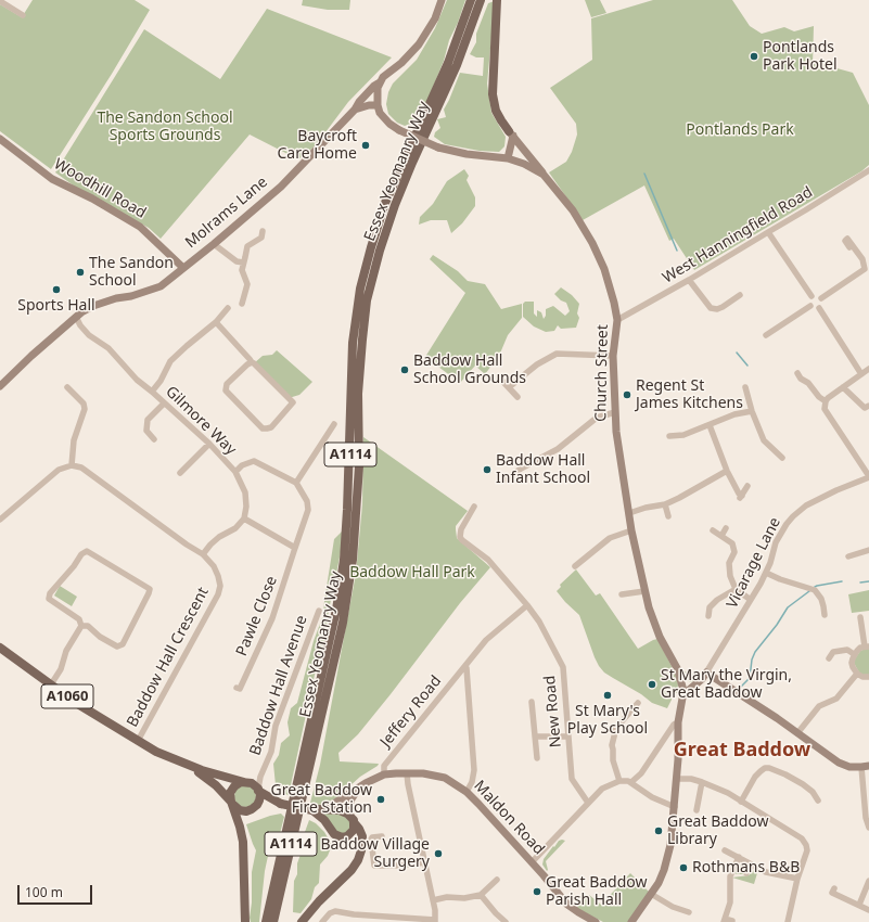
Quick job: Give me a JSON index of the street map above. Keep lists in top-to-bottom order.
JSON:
{
  "streets": {
    "main road": ["Essex Yeomanry Way", "A1114", "A1060"],
    "street": [
      "Woodhill Road",
      "Molrams Lane",
      "West Hanningfield Road",
      "Church Street",
      "Gilmore Way",
      "Vicarage Lane",
      "Pawle Close",
      "Baddow Hall Crescent",
      "Baddow Hall Avenue",
      "Jeffery Road",
      "New Road",
      "Maldon Road"
    ]
  },
  "crossings": [
    ["Woodhill Road", "Molrams Lane"],
    ["Molrams Lane", "Gilmore Way"],
    ["West Hanningfield Road", "Church Street"],
    ["Baddow Hall Crescent", "A1060"],
    ["Baddow Hall Avenue", "A1060"],
    ["Jeffery Road", "New Road"],
    ["Jeffery Road", "Maldon Road"]
  ],
  "districts": ["Great Baddow"],
  "parks": ["The Sandon School Sports Grounds", "Pontlands Park", "Baddow Hall Park"],
  "places": [
    "Pontlands Park Hotel",
    "Baycroft Care Home",
    "The Sandon School",
    "Sports Hall",
    "Baddow Hall School Grounds",
    "Regent St James Kitchens",
    "Baddow Hall Infant School",
    "St Mary the Virgin, Great Baddow",
    "St Mary's Play School",
    "Great Baddow Fire Station",
    "Great Baddow Library",
    "Baddow Village Surgery",
    "Rothmans B&B",
    "Great Baddow Parish Hall"
  ],
  "scale_bar": "100 m"
}
